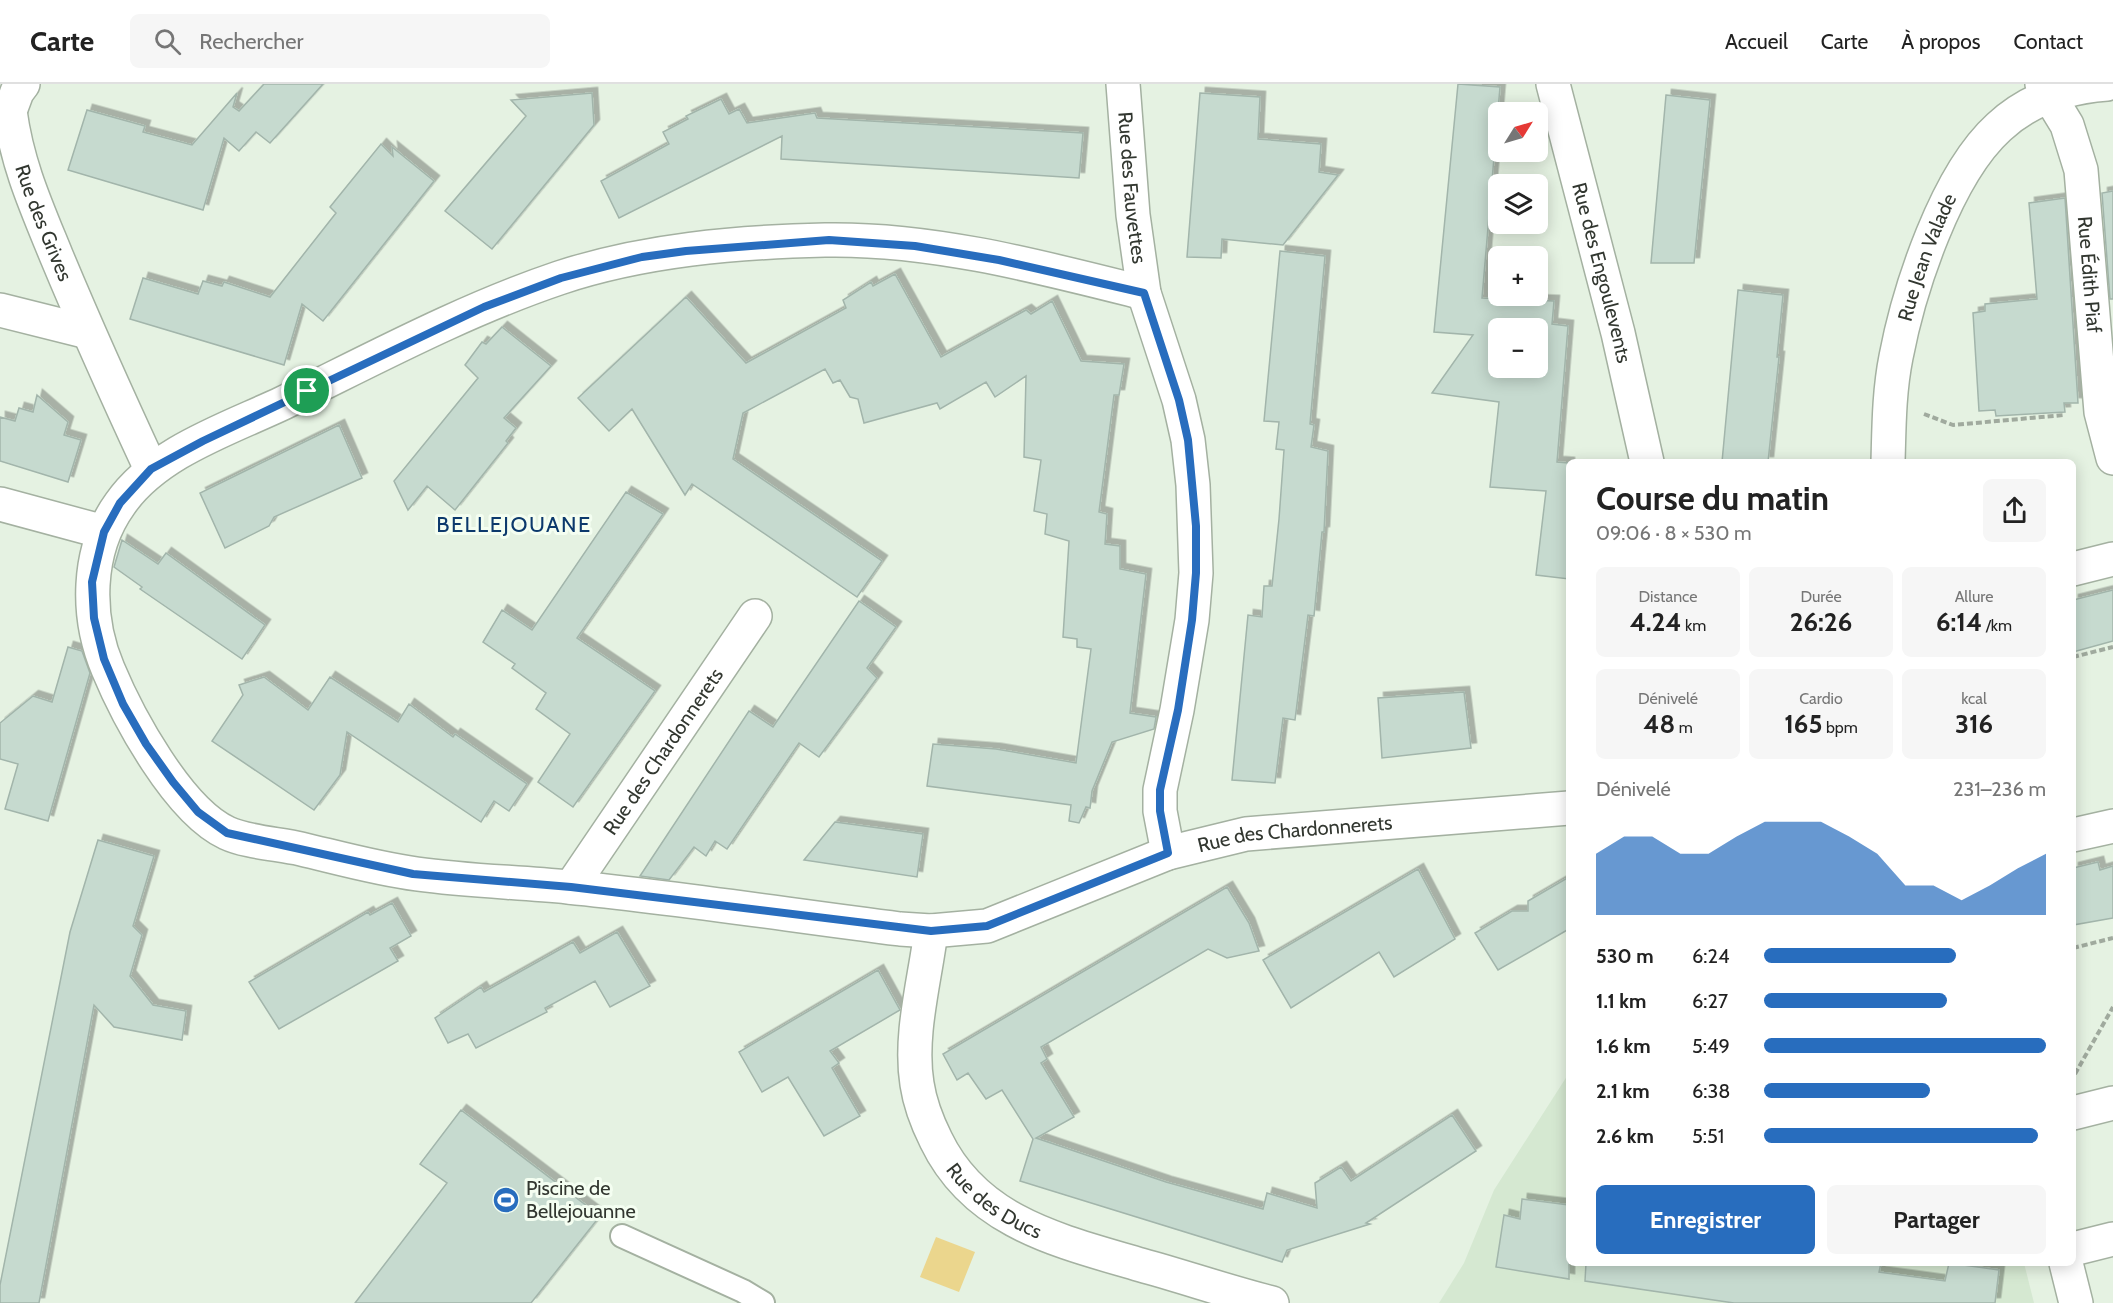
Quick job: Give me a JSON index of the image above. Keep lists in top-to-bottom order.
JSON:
{
  "streets": {
    "street": [
      "Rue des Fauvettes",
      "Rue des Grives",
      "Rue Jean Valade",
      "Rue des Engoulevents",
      "Rue Édith Piaf",
      "Rue des Chardonnerets",
      "Rue des Ducs"
    ]
  },
  "crossings": [
    ["Rue des Fauvettes", "Rue des Chardonnerets"],
    ["Rue Jean Valade", "Rue Édith Piaf"],
    ["Rue des Chardonnerets", "Rue des Ducs"]
  ],
  "districts": ["BELLEJOUANE"],
  "places": {
    "sports": ["Piscine de Bellejouanne"]
  },
  "north": "top right",
  "page": {
    "header": "Carte",
    "search": "Rechercher",
    "nav": [
      "Accueil",
      "Carte",
      "À propos",
      "Contact"
    ],
    "map_buttons": ["+", "−"],
    "heading": ["Course du matin", "09:06 · 8 × 530 m"],
    "stats": [
      ["Distance", "4.24 km"],
      ["Durée", "26:26"],
      ["Allure", "6:14 /km"],
      ["Dénivelé", "48 m"],
      ["Cardio", "165 bpm"],
      ["kcal", "316"]
    ],
    "chart": ["Dénivelé", "231–236 m"],
    "list": [
      {
        "name": "530 m",
        "note": "6:24"
      },
      {
        "name": "1.1 km",
        "note": "6:27"
      },
      {
        "name": "1.6 km",
        "note": "5:49"
      },
      {
        "name": "2.1 km",
        "note": "6:38"
      },
      {
        "name": "2.6 km",
        "note": "5:51"
      }
    ],
    "buttons": ["Enregistrer", "Partager"]
  }
}
